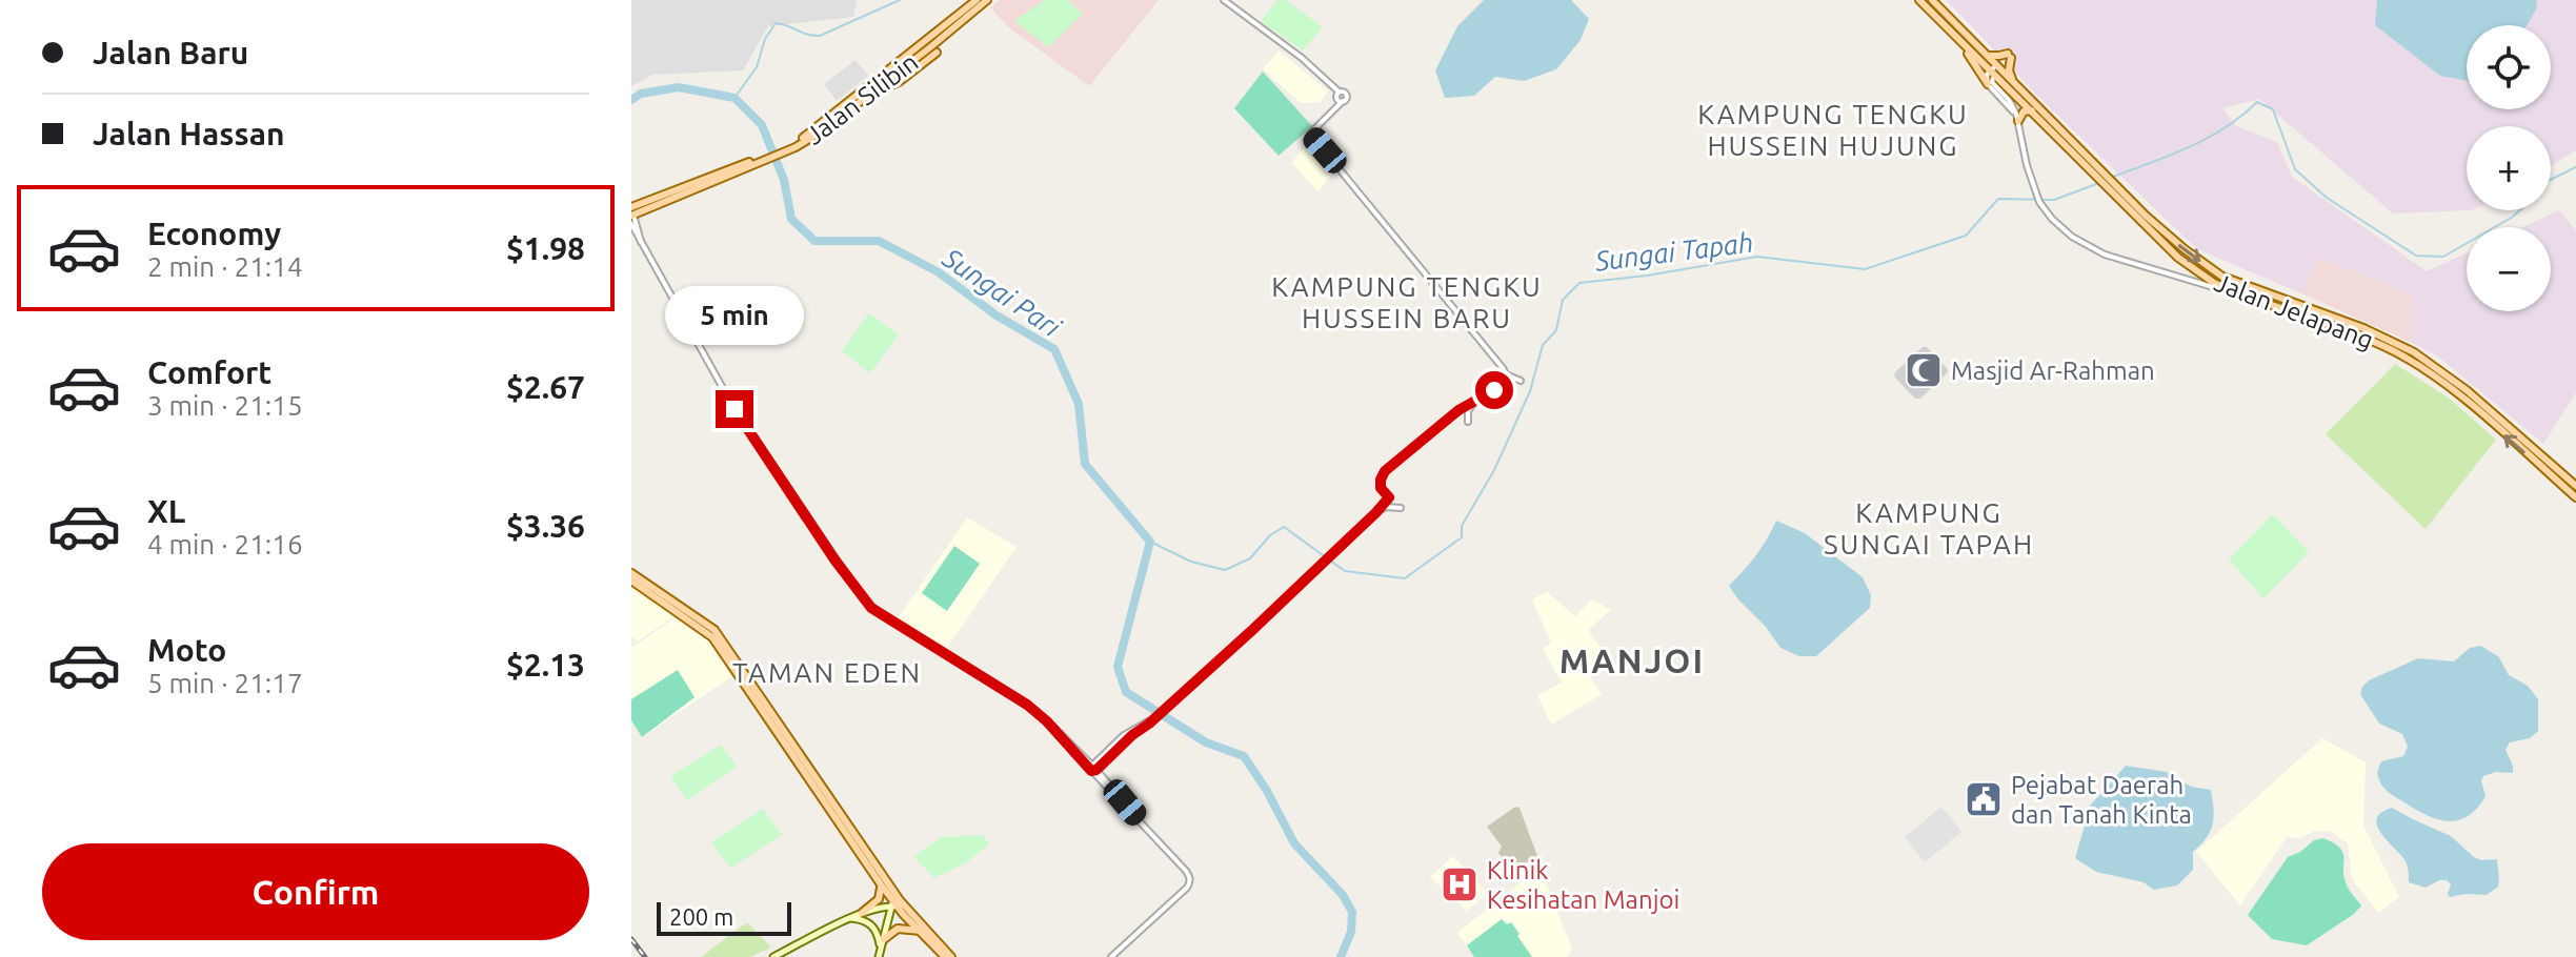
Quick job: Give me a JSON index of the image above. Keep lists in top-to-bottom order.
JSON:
{
  "streets": {
    "main road": ["Jalan Silibin", "Jalan Jelapang"]
  },
  "districts": [
    "KAMPUNG TENGKU HUSSEIN HUJUNG",
    "KAMPUNG TENGKU HUSSEIN BARU",
    "KAMPUNG SUNGAI TAPAH",
    "MANJOI",
    "TAMAN EDEN"
  ],
  "water": ["Sungai Tapah", "Sungai Pari"],
  "places": {
    "mosque": ["Masjid Ar-Rahman"],
    "public building": ["Pejabat Daerah dan Tanah Kinta"],
    "hospital": ["Klinik Kesihatan Manjoi"]
  },
  "scale_bar": "200 m",
  "page": {
    "banner": ["Jalan Baru", "Jalan Hassan"],
    "map_buttons": ["+", "−"],
    "list": [
      {
        "name": "Economy",
        "note": "2 min · 21:14",
        "value": "$1.98"
      },
      {
        "name": "Comfort",
        "note": "3 min · 21:15",
        "value": "$2.67"
      },
      {
        "name": "XL",
        "note": "4 min · 21:16",
        "value": "$3.36"
      },
      {
        "name": "Moto",
        "note": "5 min · 21:17",
        "value": "$2.13"
      }
    ],
    "bubble": "5 min",
    "buttons": "Confirm",
    "scale": "200 m"
  }
}
